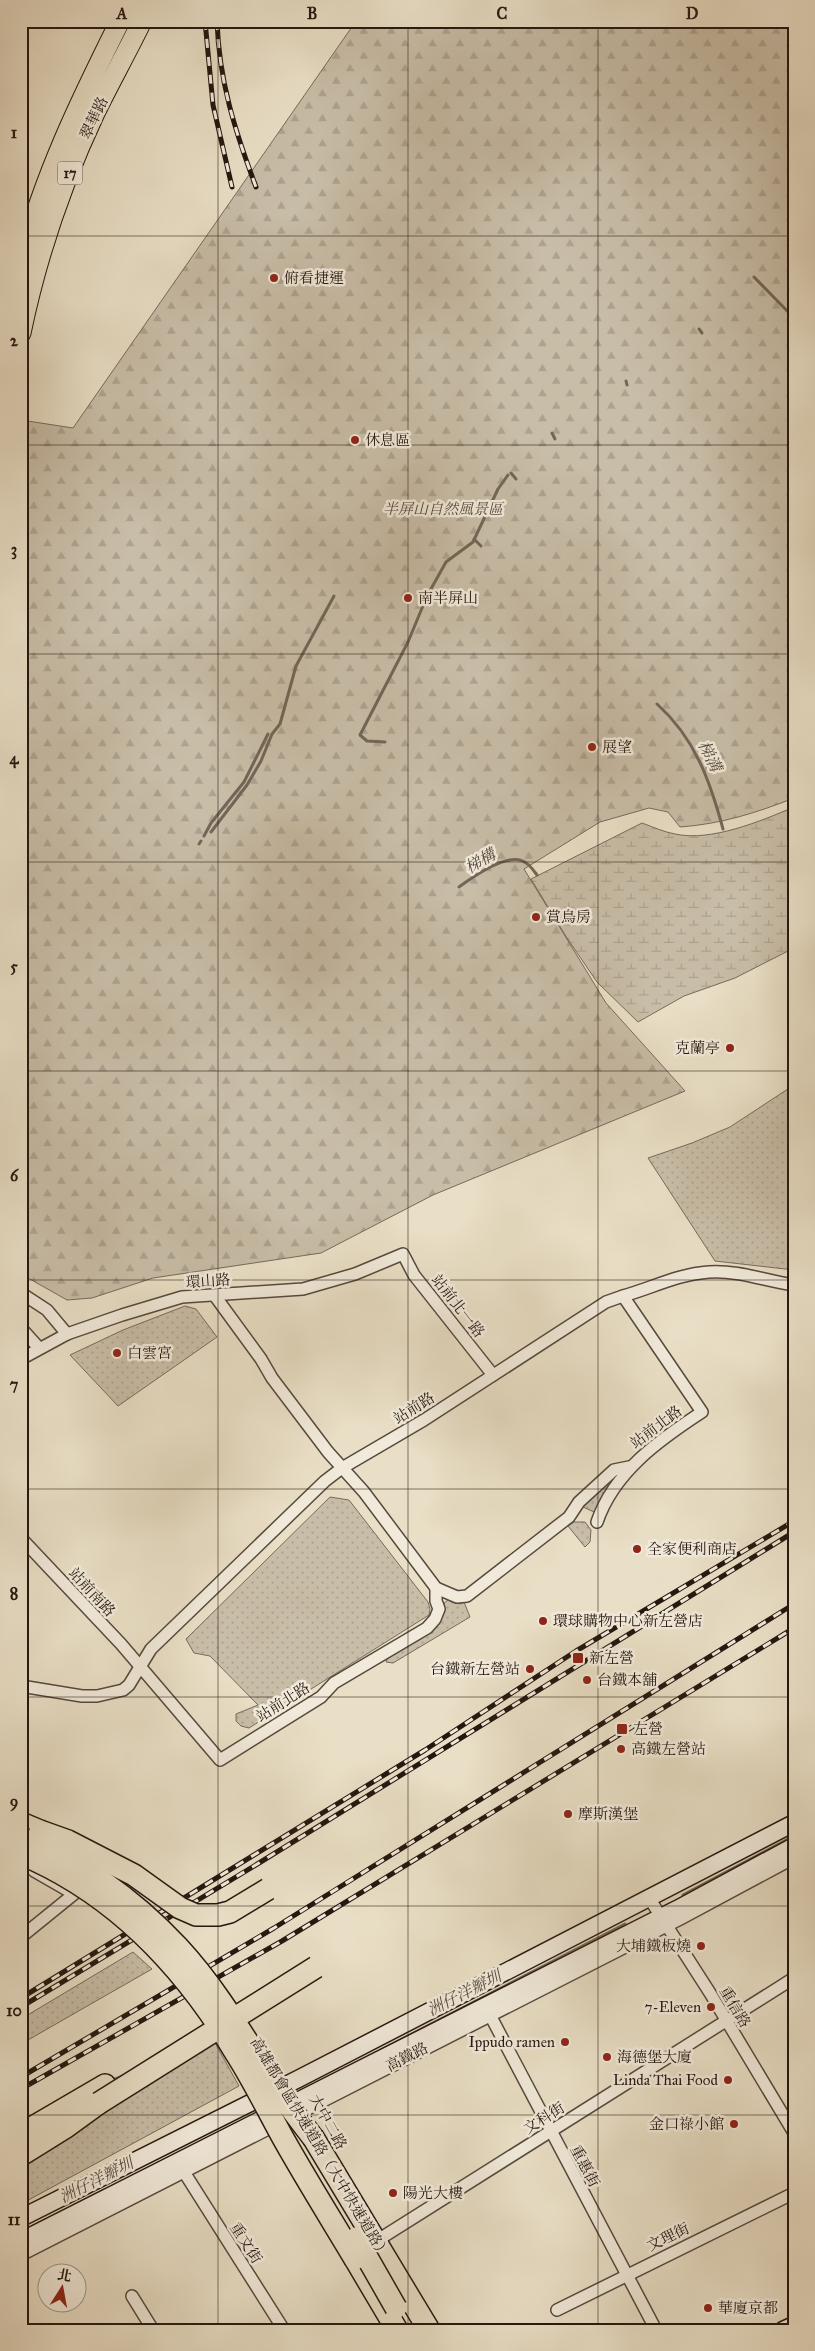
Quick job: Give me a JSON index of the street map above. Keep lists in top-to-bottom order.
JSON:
{
  "streets": {
    "highway": ["高雄都會區快速道路（大中快速道路）"],
    "main road": ["翠華路", "17"],
    "street": [
      "環山路",
      "站前北一路",
      "站前路",
      "站前北路",
      "站前南路",
      "重信路",
      "高鐵路",
      "文科街",
      "大中二路",
      "重惠街",
      "文理街",
      "重文街"
    ]
  },
  "crossings": [
    ["環山路", "站前北一路"],
    ["站前北一路", "站前路"],
    ["站前路", "站前北路"],
    ["站前路", "站前南路"],
    ["站前北路", "站前南路"],
    ["重信路", "高鐵路"],
    ["重信路", "文科街"],
    ["高鐵路", "大中二路"],
    ["高鐵路", "重惠街"],
    ["高鐵路", "重文街"],
    ["文科街", "大中二路"],
    ["文科街", "重惠街"],
    ["大中二路", "高雄都會區快速道路（大中快速道路）"],
    ["重惠街", "文理街"]
  ],
  "water": ["梯溝", "梯構", "洲仔洋瓣圳"],
  "parks": ["半屏山自然風景區"],
  "places": {
    "other": [
      "俯看捷運",
      "休息區",
      "南半屏山",
      "展望",
      "賞鳥房",
      "克蘭亭",
      "白雲宮",
      "全家便利商店",
      "環球購物中心新左營店",
      "台鐵新左營站",
      "台鐵本舖",
      "高鐵左營站",
      "摩斯漢堡",
      "大埔鐵板燒",
      "7-Eleven",
      "Ippudo ramen",
      "海德堡大廈",
      "Linda Thai Food",
      "金口祿小館",
      "陽光大樓",
      "華廈京都"
    ],
    "transit": ["新左營", "左營"]
  },
  "north": "top",
  "grid": {
    "columns": [
      "A",
      "B",
      "C",
      "D"
    ],
    "rows": [
      "1",
      "2",
      "3",
      "4",
      "5",
      "6",
      "7",
      "8",
      "9",
      "10",
      "11"
    ]
  }
}
